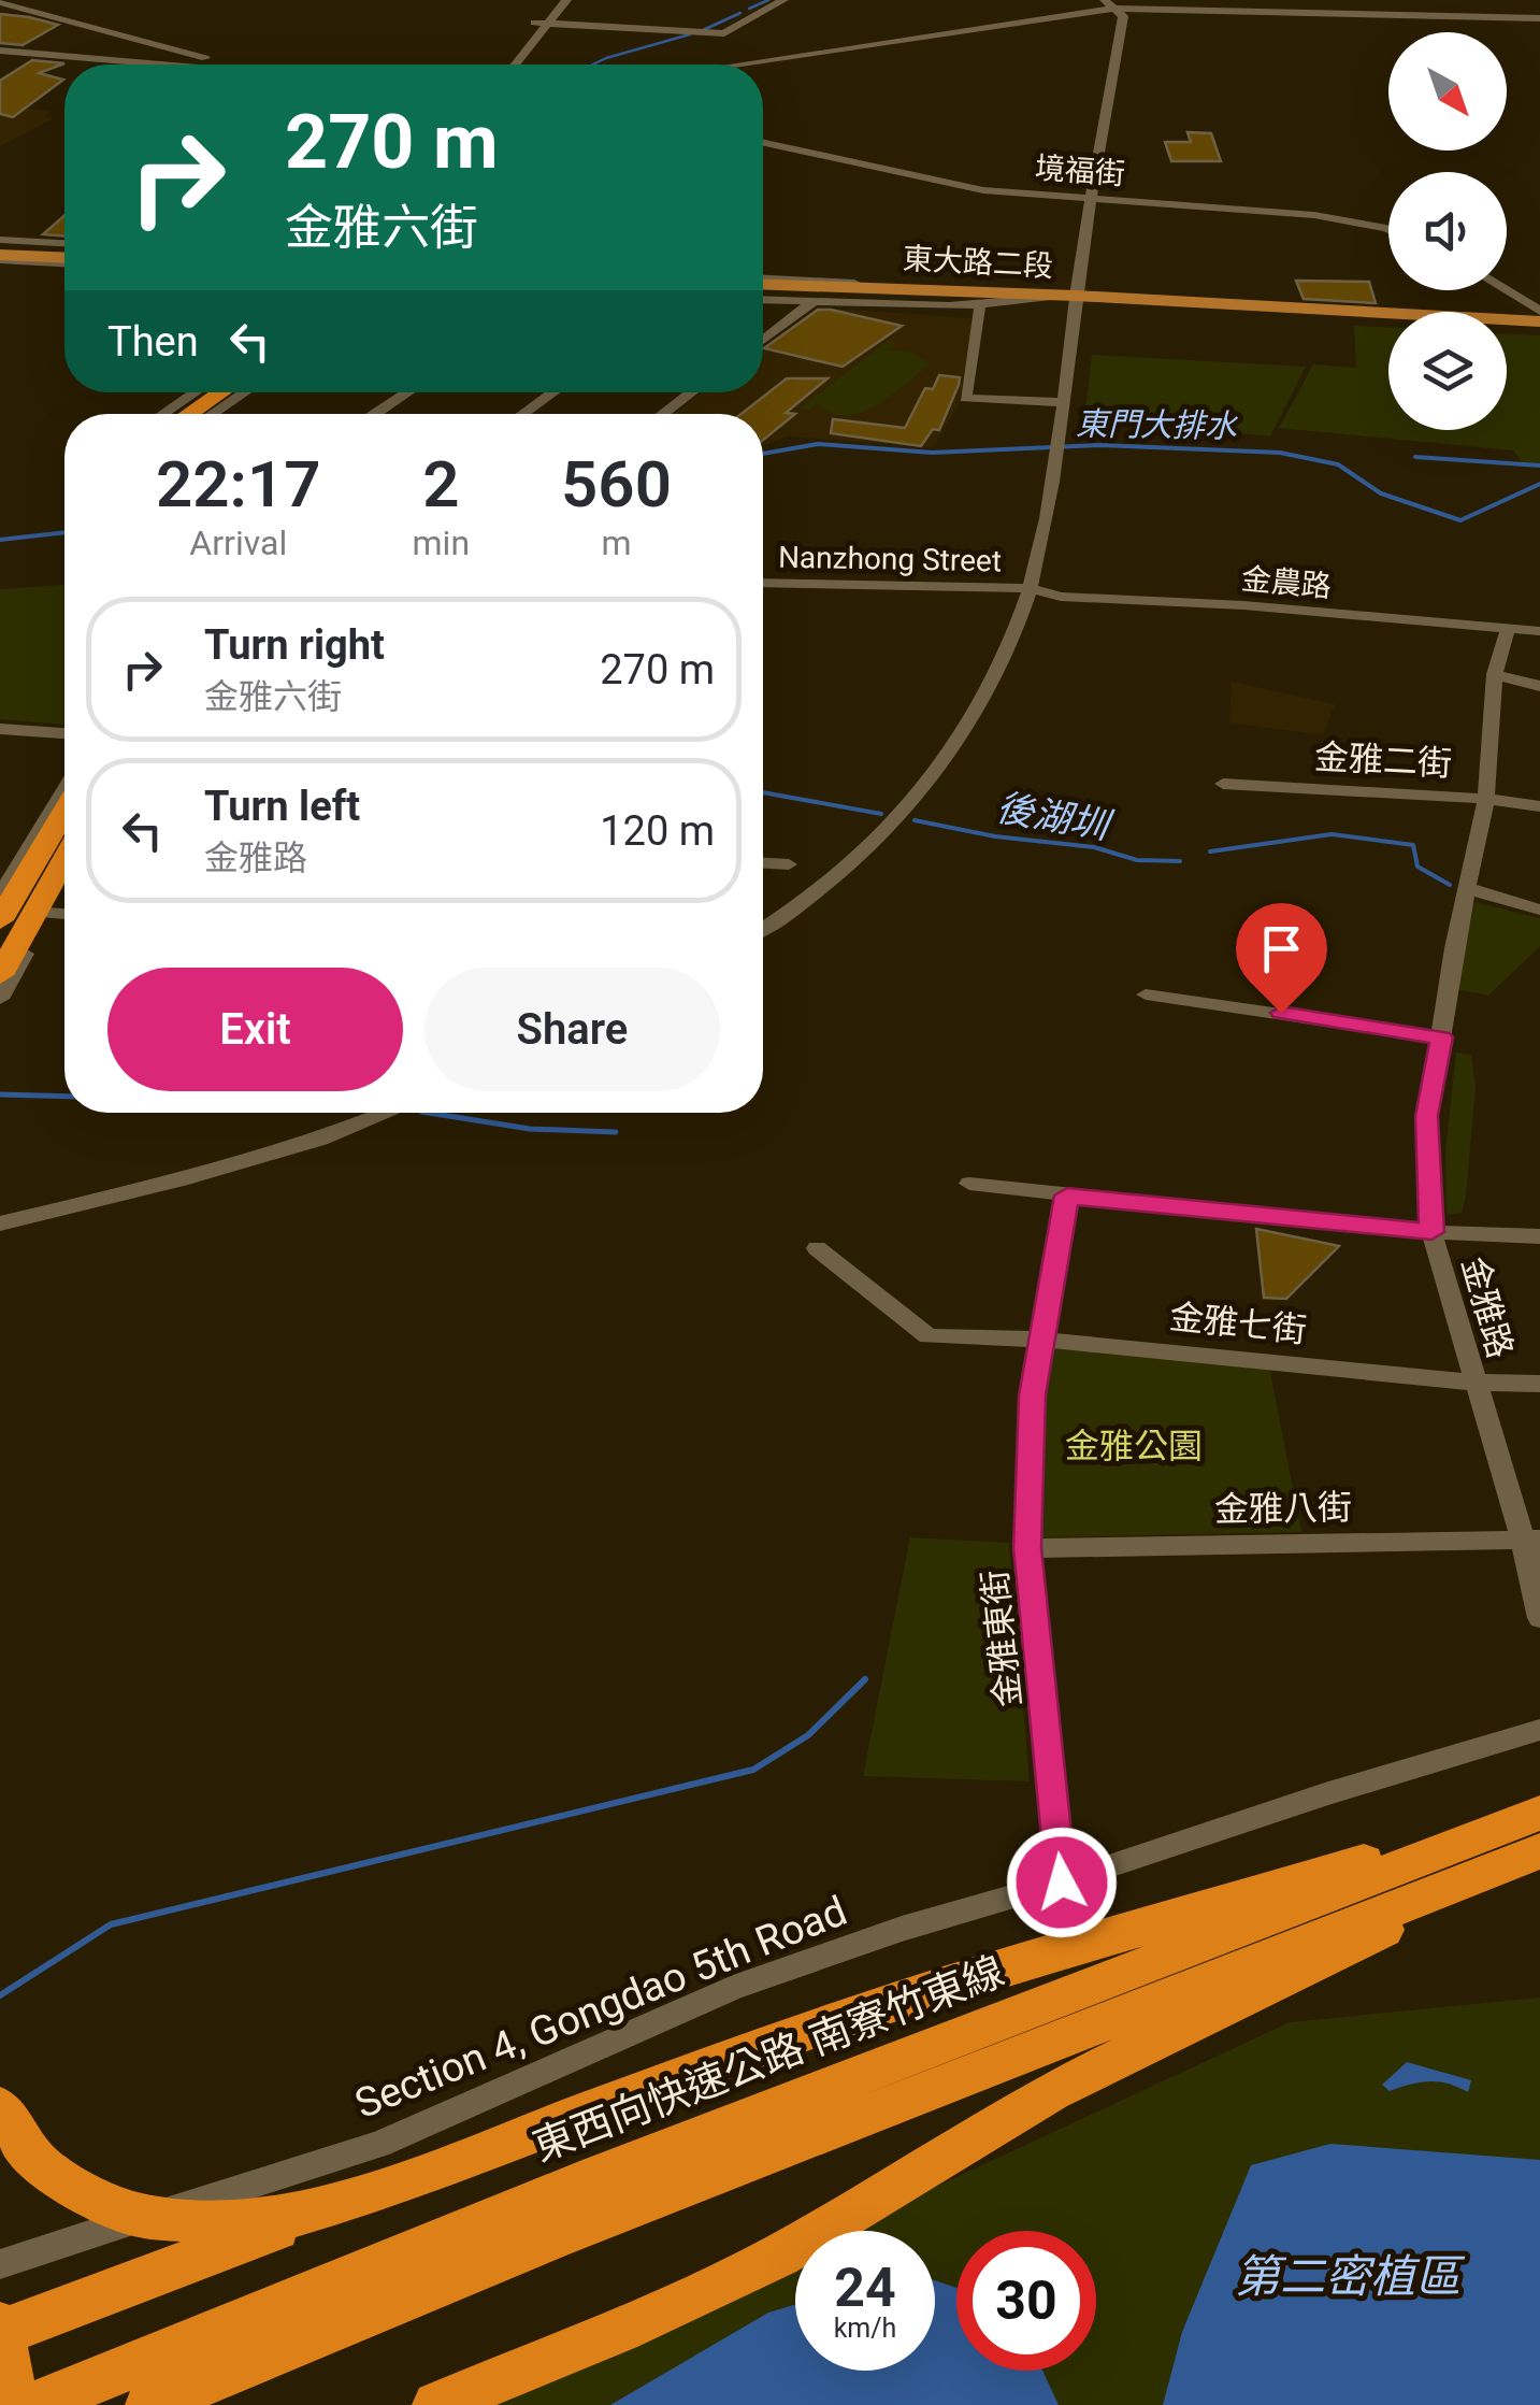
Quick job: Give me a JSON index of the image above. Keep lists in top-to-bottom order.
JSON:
{
  "streets": {
    "highway": ["東西向快速公路 南寮竹東線"],
    "street": [
      "境福街",
      "東大路二段",
      "Nanzhong Street",
      "金農路",
      "金雅二街",
      "金雅路",
      "金雅七街",
      "金雅八街",
      "金雅東街",
      "Section 4, Gongdao 5th Road"
    ]
  },
  "crossings": [
    ["Nanzhong Street", "金農路"],
    ["金農路", "金雅路"],
    ["金雅二街", "金雅路"],
    ["金雅路", "金雅七街"],
    ["金雅路", "金雅八街"],
    ["金雅七街", "金雅東街"],
    ["金雅八街", "金雅東街"],
    ["金雅東街", "Section 4, Gongdao 5th Road"]
  ],
  "water": ["東門大排水", "後湖圳", "第二密植區"],
  "parks": ["金雅公園"],
  "north": "bottom right",
  "page": {
    "turn": ["270 m", "金雅六街"],
    "then": "Then",
    "eta": [
      "22:17",
      "Arrival",
      "2",
      "min",
      "560",
      "m"
    ],
    "list": [
      {
        "name": "Turn right",
        "note": "金雅六街",
        "value": "270 m"
      },
      {
        "name": "Turn left",
        "note": "金雅路",
        "value": "120 m"
      }
    ],
    "buttons": ["Exit", "Share"],
    "speed": "24 km/h",
    "limit": "30"
  }
}
